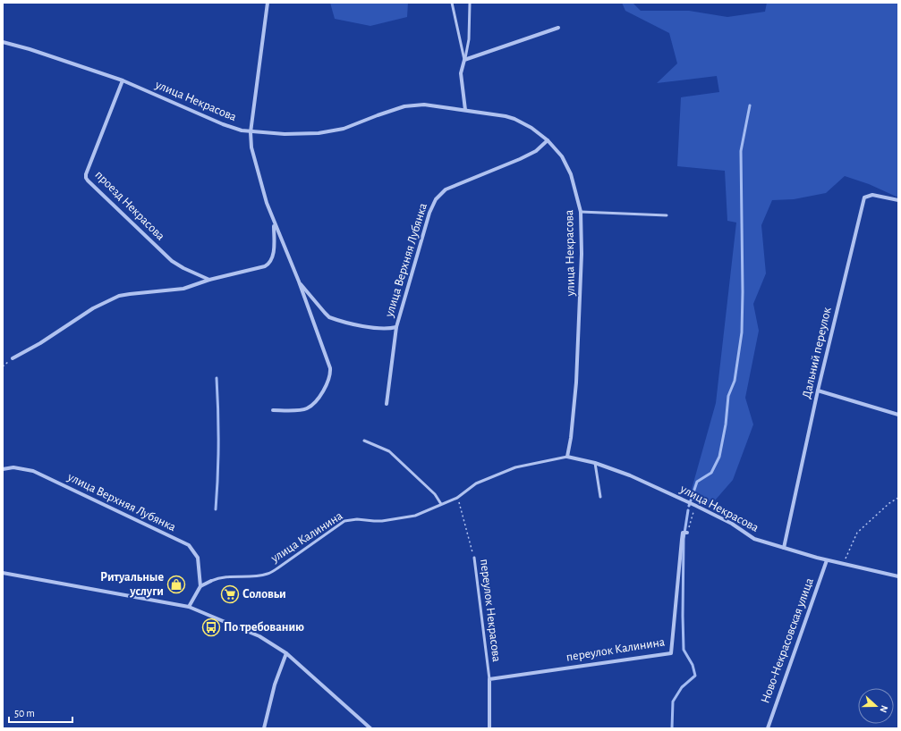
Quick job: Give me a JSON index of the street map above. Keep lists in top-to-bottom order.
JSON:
{
  "streets": {
    "street": [
      "улица Некрасова",
      "проезд Некрасова",
      "улица Верхняя Лубянка",
      "Дальний переулок",
      "улица Калинина",
      "переулок Некрасова",
      "Ново-Некрасовская улица",
      "переулок Калинина"
    ]
  },
  "crossings": [
    ["улица Некрасова", "проезд Некрасова"],
    ["улица Некрасова", "улица Верхняя Лубянка"],
    ["улица Некрасова", "Дальний переулок"],
    ["улица Некрасова", "улица Калинина"],
    ["улица Некрасова", "Ново-Некрасовская улица"],
    ["улица Верхняя Лубянка", "улица Калинина"],
    ["улица Калинина", "переулок Некрасова"],
    ["переулок Некрасова", "переулок Калинина"]
  ],
  "places": {
    "shop": ["Ритуальные услуги"],
    "supermarket": ["Соловьи"],
    "bus stop": ["По требованию"]
  },
  "scale_bar": "50 m",
  "north": "right"
}
